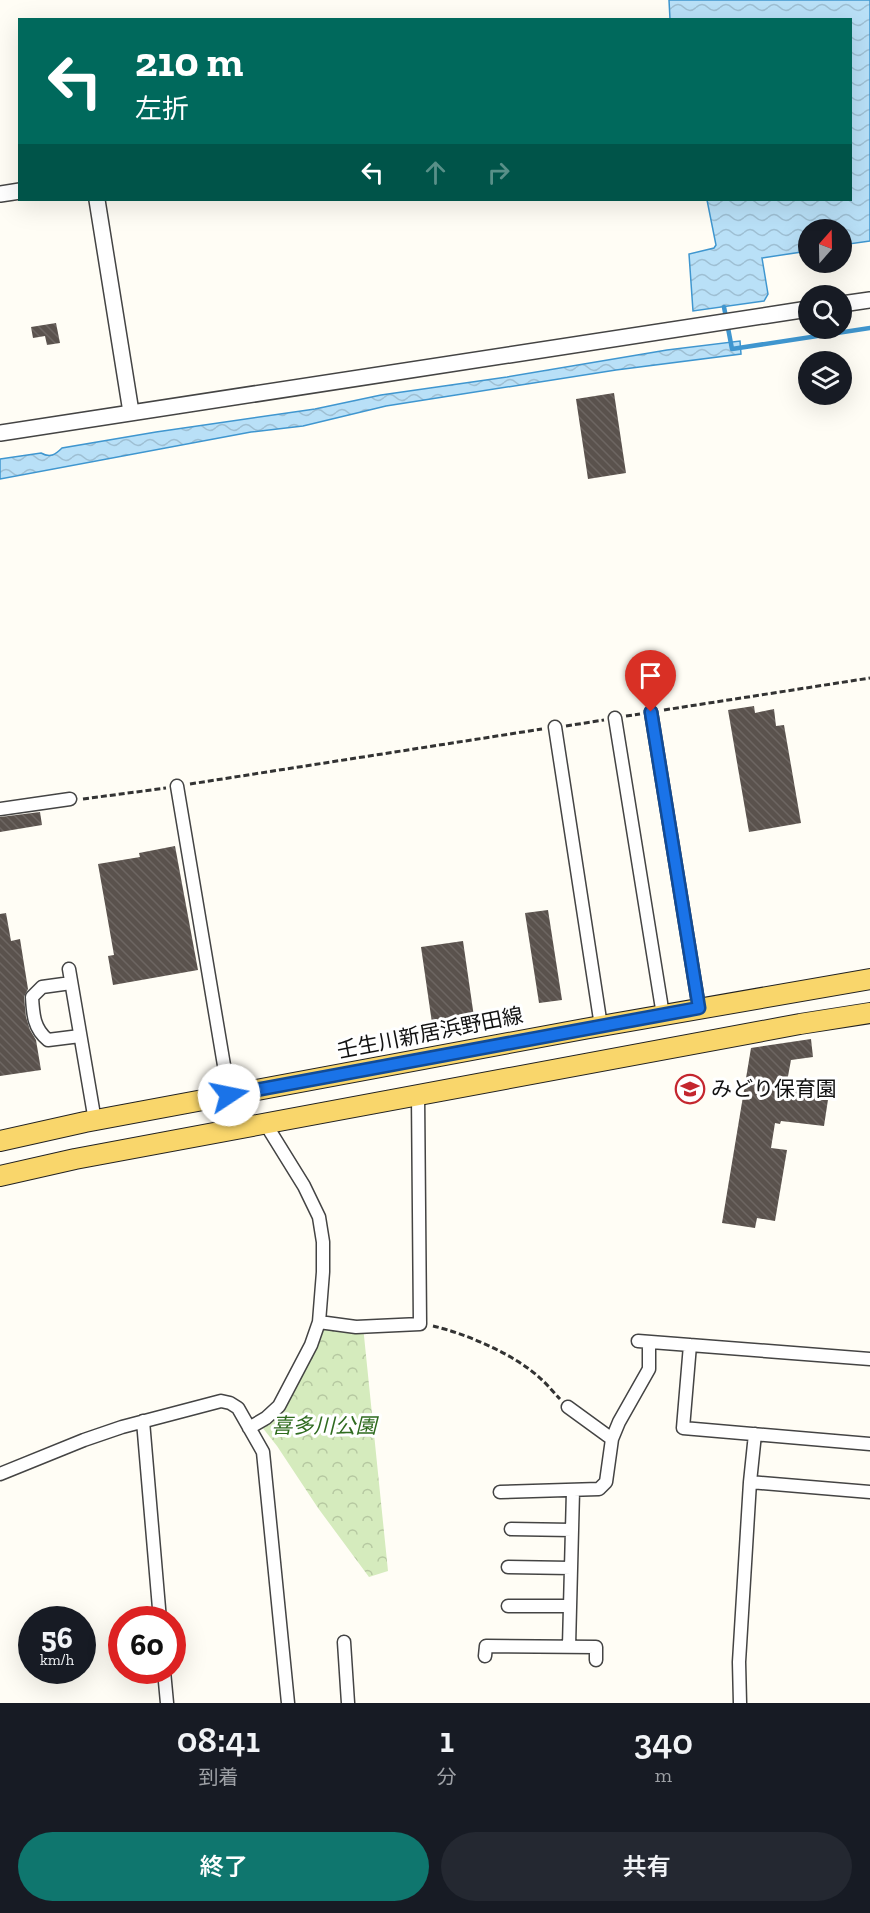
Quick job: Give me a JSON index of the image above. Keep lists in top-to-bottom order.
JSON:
{
  "streets": {
    "main road": ["壬生川新居浜野田線"]
  },
  "parks": ["喜多川公園"],
  "places": {
    "school or university": ["みどり保育園"]
  },
  "north": "top",
  "page": {
    "turn": ["210 m", "左折"],
    "speed": "56 km/h",
    "limit": "60",
    "eta": [
      "08:41",
      "到着",
      "1",
      "分",
      "340",
      "m"
    ],
    "buttons": ["終了", "共有"]
  }
}
